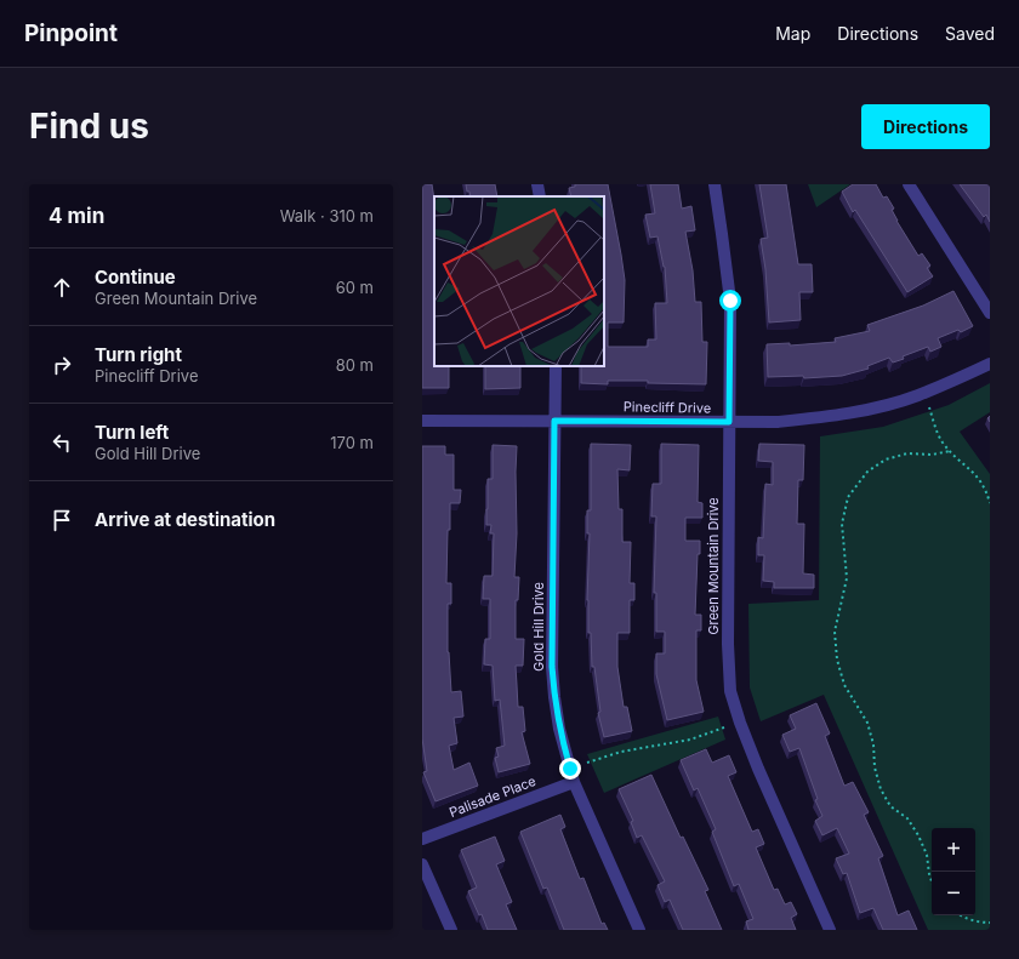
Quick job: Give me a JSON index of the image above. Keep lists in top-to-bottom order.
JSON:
{
  "streets": {
    "street": [
      "Pinecliff Drive",
      "Green Mountain Drive",
      "Gold Hill Drive",
      "Palisade Place"
    ]
  },
  "crossings": [
    ["Pinecliff Drive", "Green Mountain Drive"],
    ["Pinecliff Drive", "Gold Hill Drive"],
    ["Gold Hill Drive", "Palisade Place"]
  ],
  "page": {
    "header": "Pinpoint",
    "nav": ["Map", "Directions", "Saved"],
    "buttons": "Directions",
    "title": "Find us",
    "heading": ["4 min", "Walk · 310 m"],
    "list": [
      ["Continue", "Green Mountain Drive", "60 m"],
      ["Turn right", "Pinecliff Drive", "80 m"],
      ["Turn left", "Gold Hill Drive", "170 m"],
      "Arrive at destination"
    ],
    "map_buttons": ["+", "−"]
  }
}
